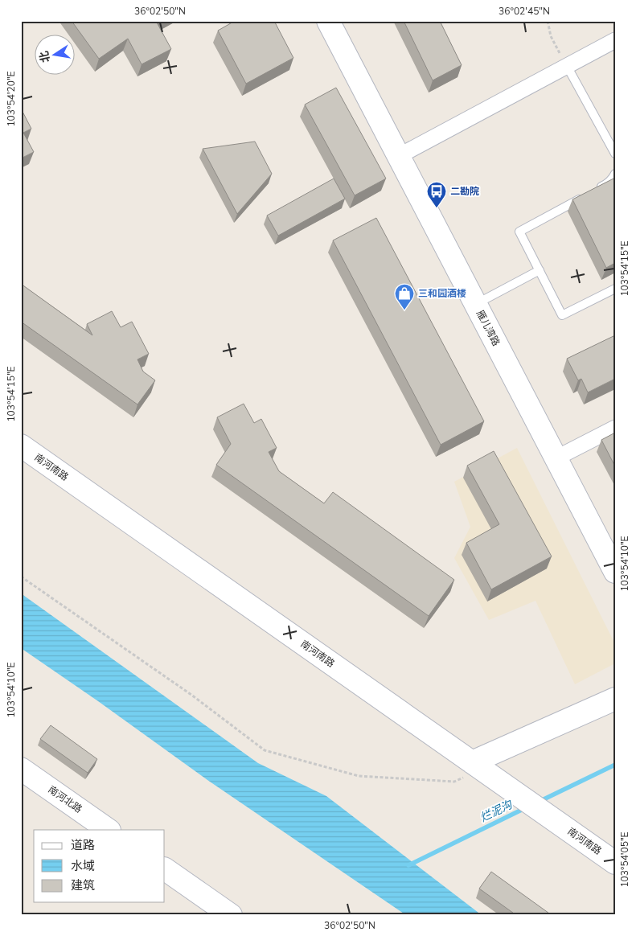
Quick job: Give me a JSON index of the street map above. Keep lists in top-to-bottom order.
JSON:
{
  "streets": {
    "street": ["雁儿湾路", "南河南路", "南河北路"]
  },
  "water": ["烂泥沟"],
  "places": {
    "bus stop": ["二勘院"],
    "shop": ["三和园酒楼"]
  },
  "legend": ["道路", "水域", "建筑"],
  "north": "left",
  "coordinates": [
    "36°02'50\"N",
    "36°02'45\"N",
    "103°54'20\"E",
    "103°54'15\"E",
    "103°54'10\"E",
    "103°54'05\"E"
  ]
}
